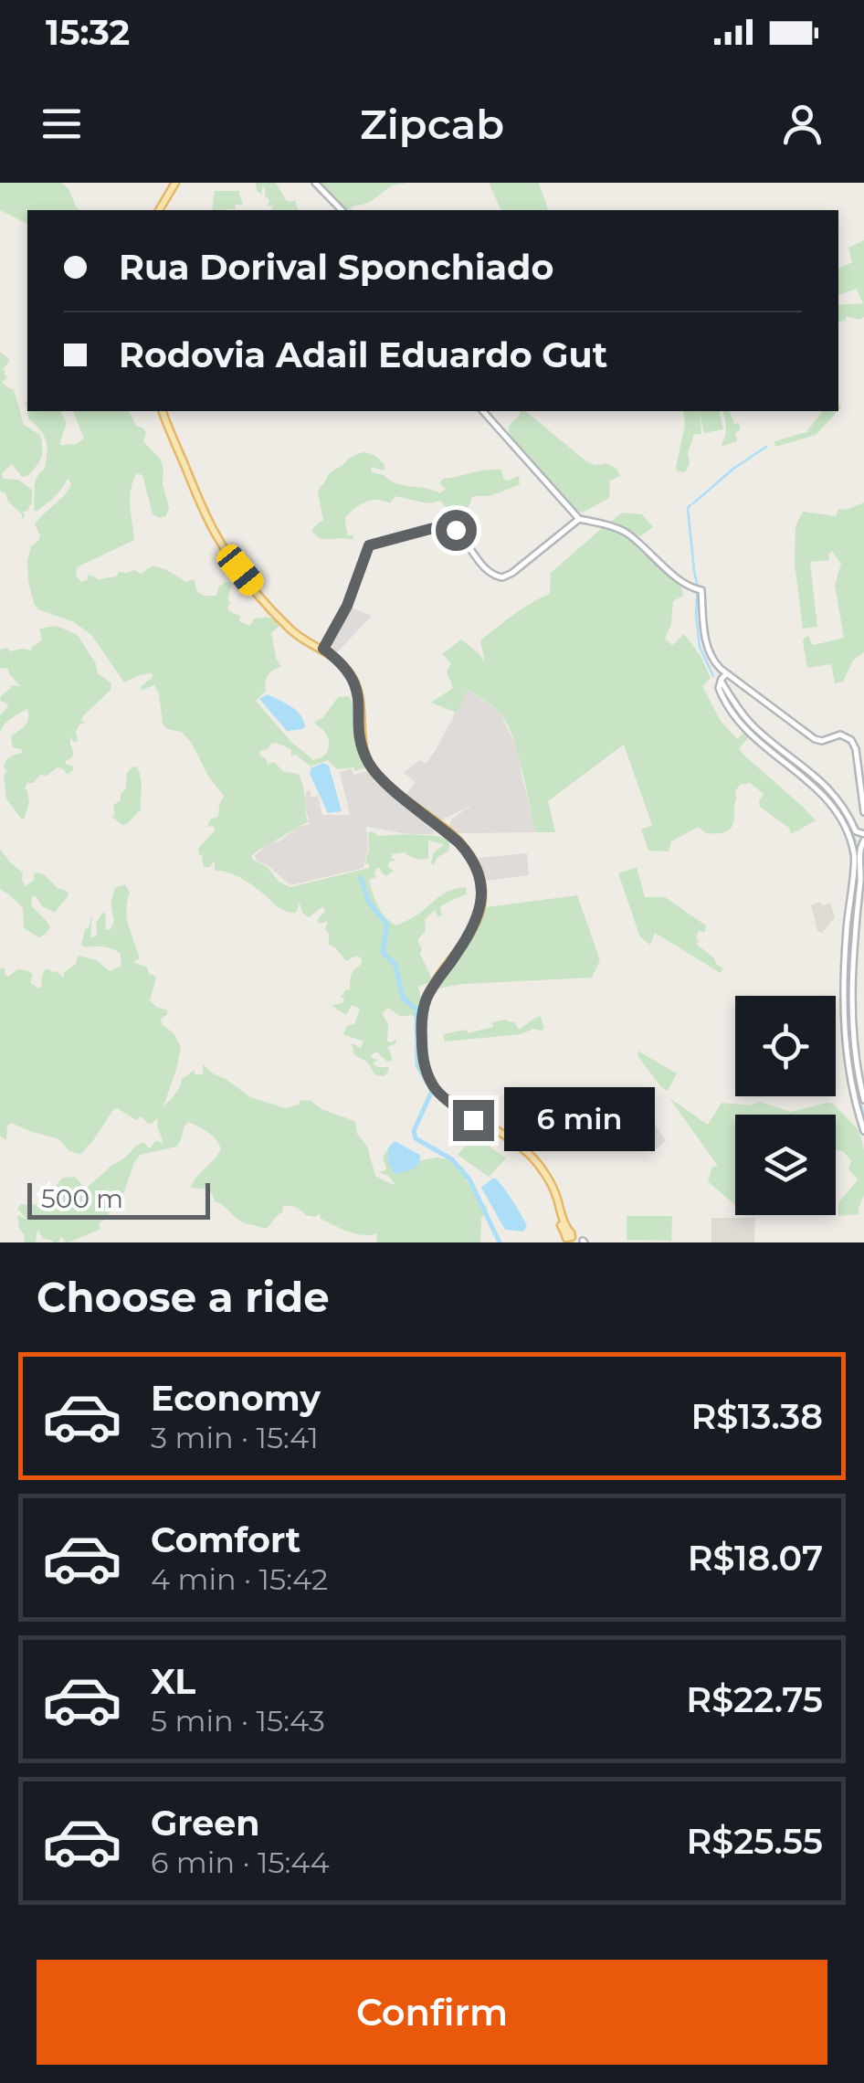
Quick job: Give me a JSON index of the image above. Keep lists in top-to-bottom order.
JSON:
{
  "scale_bar": "500 m",
  "page": {
    "status": "15:32",
    "header": "Zipcab",
    "banner": ["Rua Dorival Sponchiado", "Rodovia Adail Eduardo Gut"],
    "bubble": "6 min",
    "scale": "500 m",
    "heading": "Choose a ride",
    "list": [
      {
        "name": "Economy",
        "note": "3 min · 15:41",
        "value": "R$13.38"
      },
      {
        "name": "Comfort",
        "note": "4 min · 15:42",
        "value": "R$18.07"
      },
      {
        "name": "XL",
        "note": "5 min · 15:43",
        "value": "R$22.75"
      },
      {
        "name": "Green",
        "note": "6 min · 15:44",
        "value": "R$25.55"
      }
    ],
    "buttons": "Confirm"
  }
}
